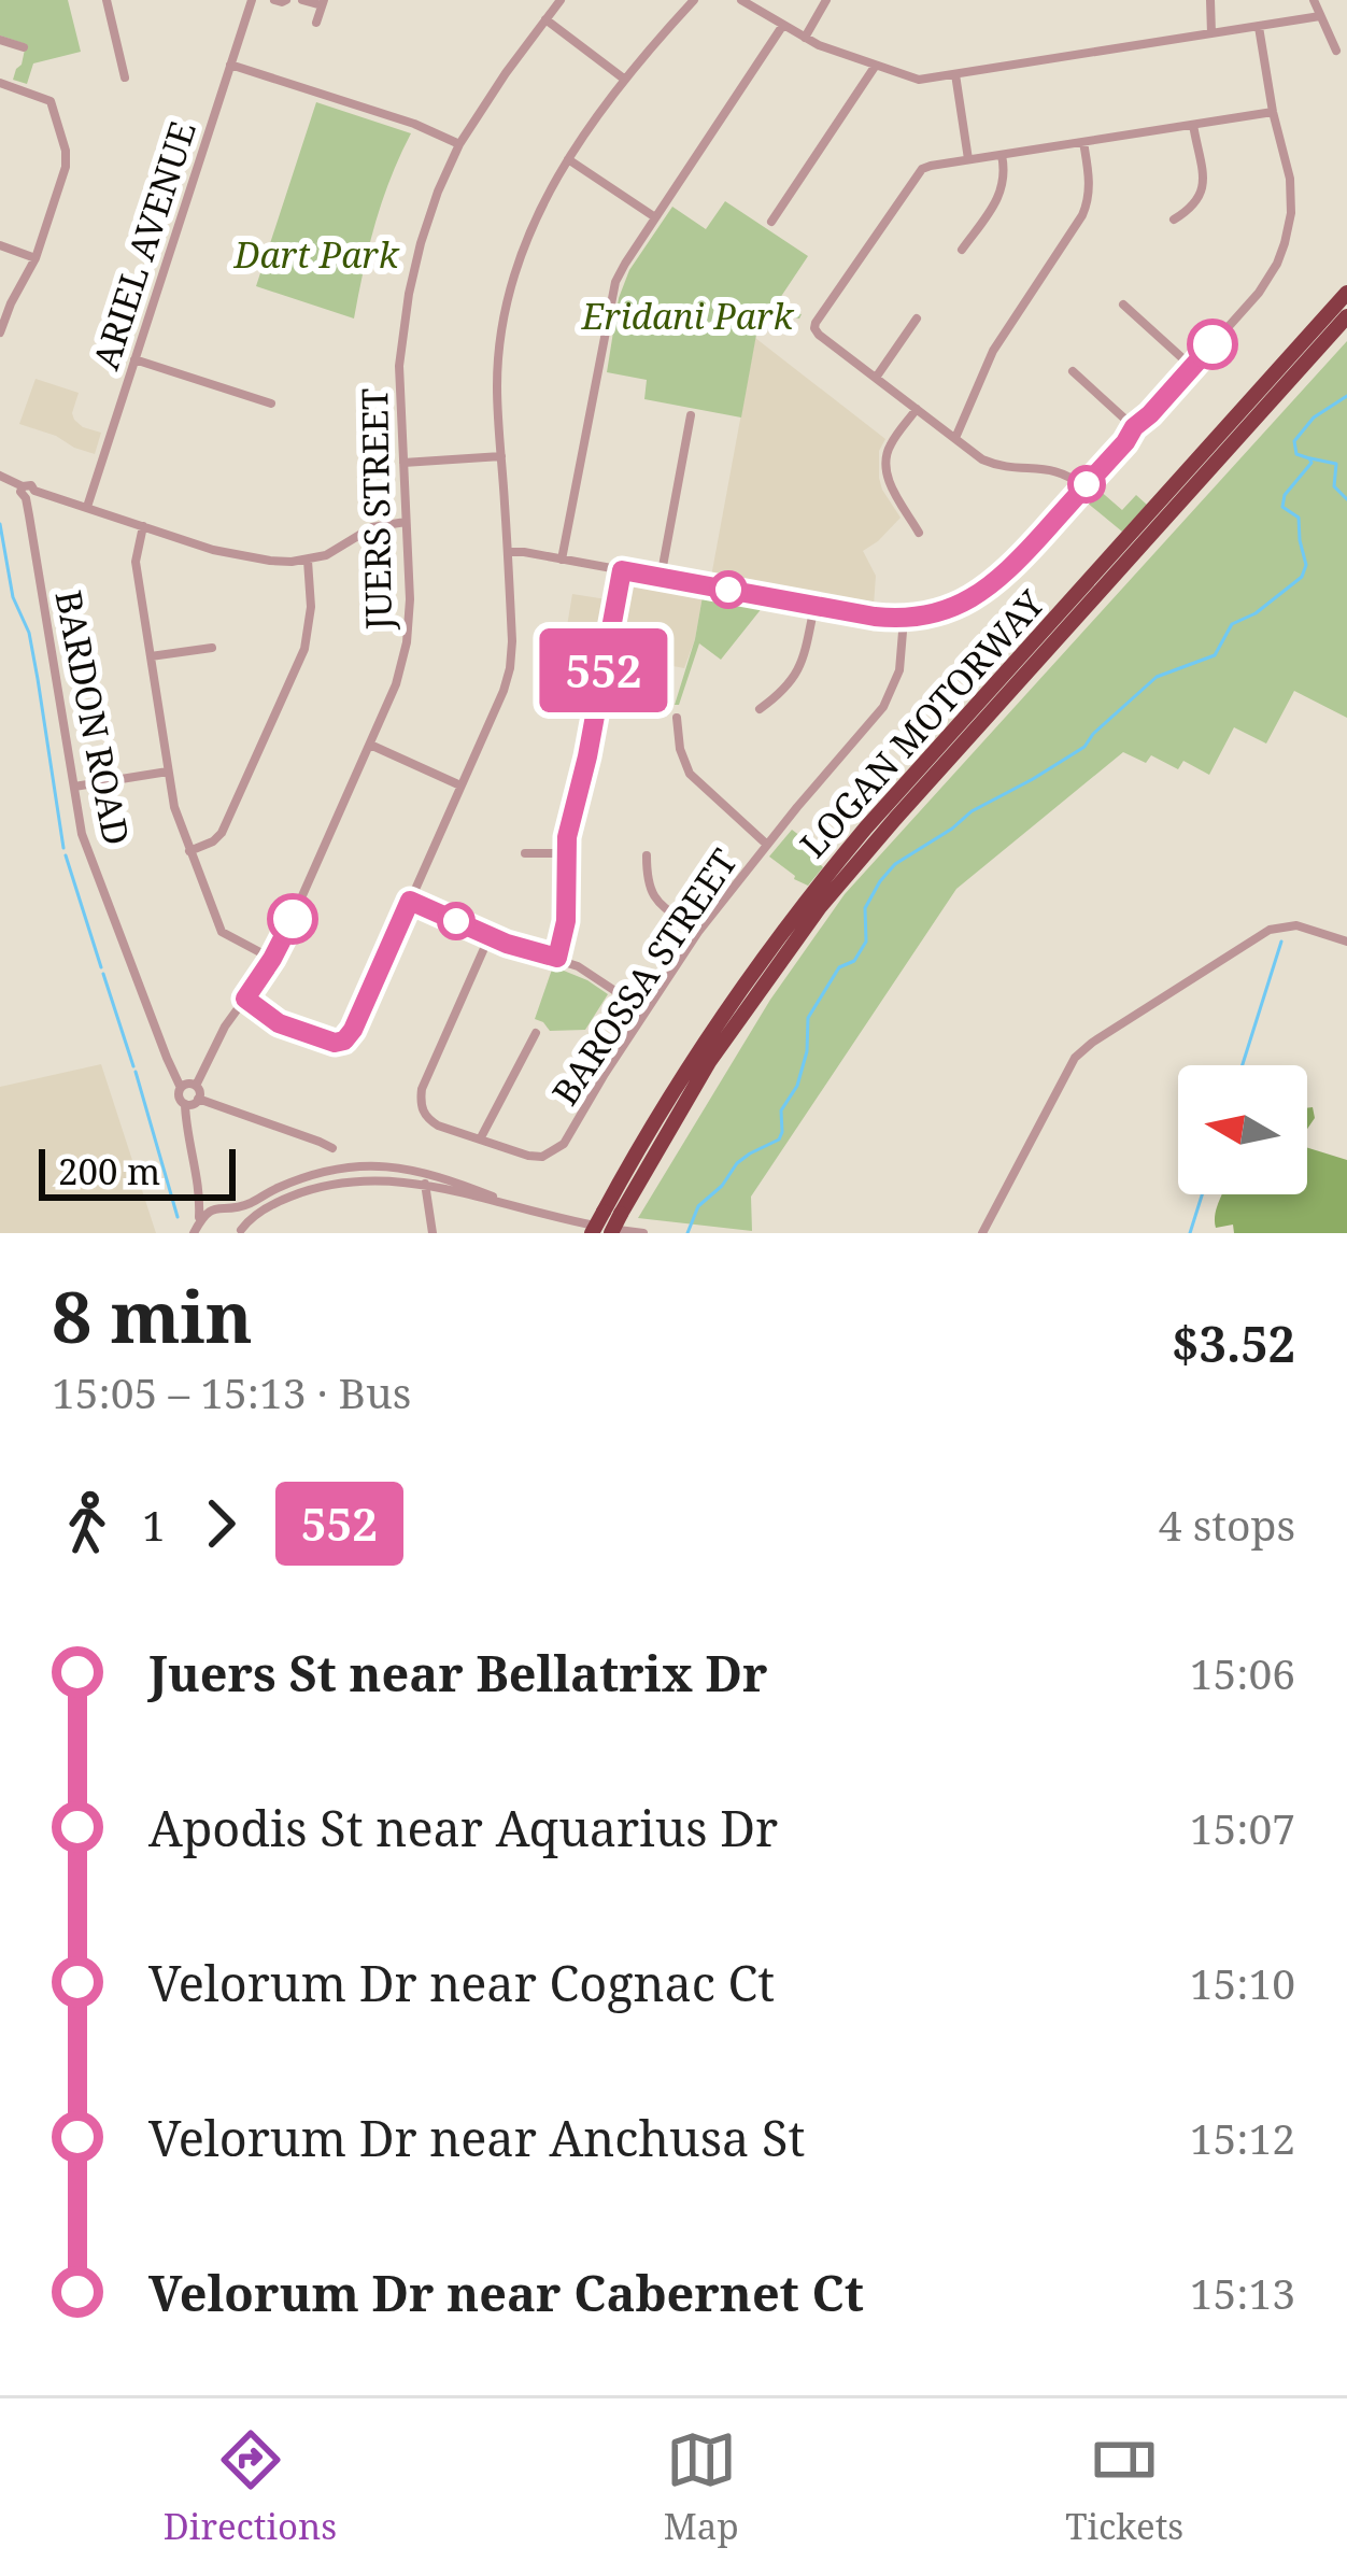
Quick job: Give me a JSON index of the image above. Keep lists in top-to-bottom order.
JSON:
{
  "streets": {
    "highway": ["LOGAN MOTORWAY"],
    "street": [
      "ARIEL AVENUE",
      "JUERS STREET",
      "BARDON ROAD",
      "BAROSSA STREET"
    ]
  },
  "crossings": [
    ["JUERS STREET", "BARDON ROAD"]
  ],
  "parks": ["Dart Park", "Eridani Park"],
  "lines": ["bus line 552"],
  "scale_bar": "200 m",
  "north": "left",
  "page": {
    "on_map": "552",
    "scale": "200 m",
    "heading": ["8 min", "15:05 – 15:13 · Bus", "$3.52"],
    "legs": ["1", "552", "4 stops"],
    "list": [
      {
        "name": "Juers St near Bellatrix Dr",
        "value": "15:06"
      },
      {
        "name": "Apodis St near Aquarius Dr",
        "value": "15:07"
      },
      {
        "name": "Velorum Dr near Cognac Ct",
        "value": "15:10"
      },
      {
        "name": "Velorum Dr near Anchusa St",
        "value": "15:12"
      },
      {
        "name": "Velorum Dr near Cabernet Ct",
        "value": "15:13"
      }
    ],
    "tabs": ["Directions", "Map", "Tickets"]
  }
}
